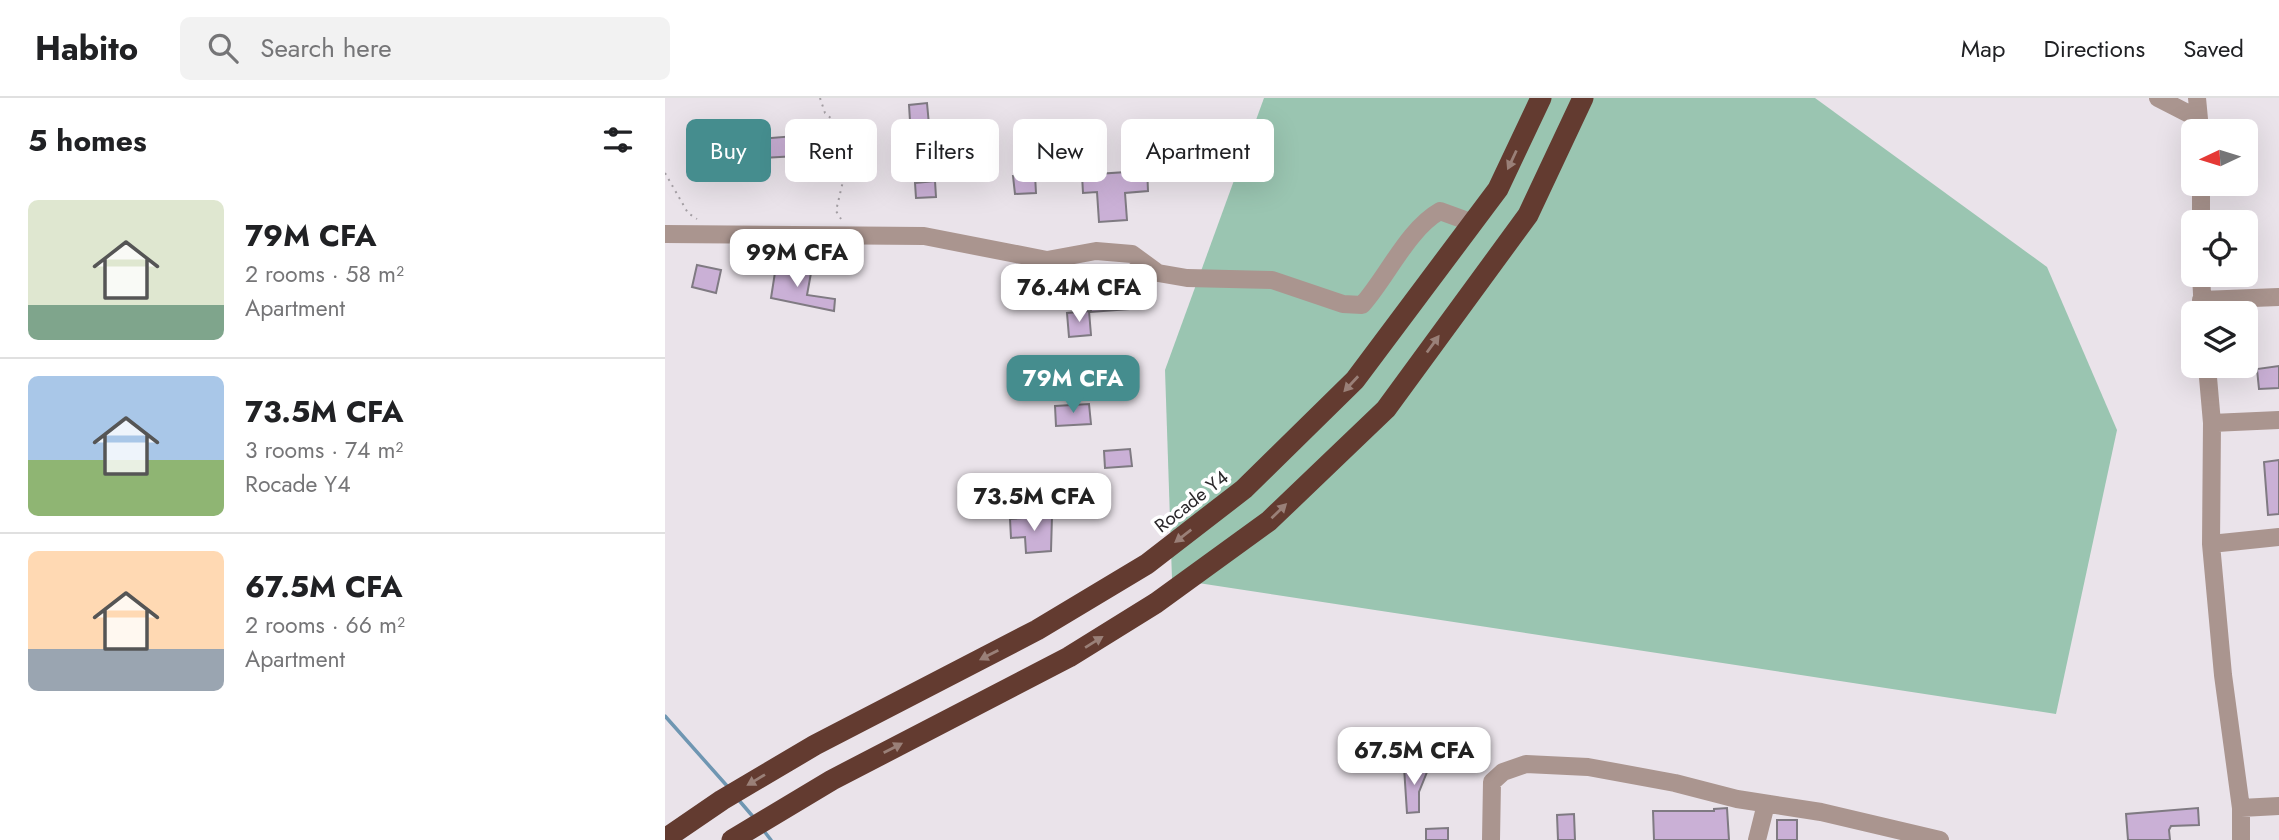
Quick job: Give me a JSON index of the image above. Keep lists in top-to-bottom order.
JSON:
{
  "streets": {
    "highway": ["Rocade Y4"]
  },
  "north": "left",
  "page": {
    "header": "Habito",
    "search": "Search here",
    "nav": ["Map", "Directions", "Saved"],
    "heading": "5 homes",
    "chip": [
      "Buy",
      "Rent",
      "Filters",
      "New",
      "Apartment"
    ],
    "list": [
      {
        "name": "79M CFA",
        "note": "2 rooms · 58 m² · Apartment"
      },
      {
        "name": "73.5M CFA",
        "note": "3 rooms · 74 m² · Rocade Y4"
      },
      {
        "name": "67.5M CFA",
        "note": "2 rooms · 66 m² · Apartment"
      }
    ],
    "price": [
      "99M CFA",
      "76.4M CFA",
      "79M CFA",
      "73.5M CFA",
      "67.5M CFA"
    ]
  }
}
